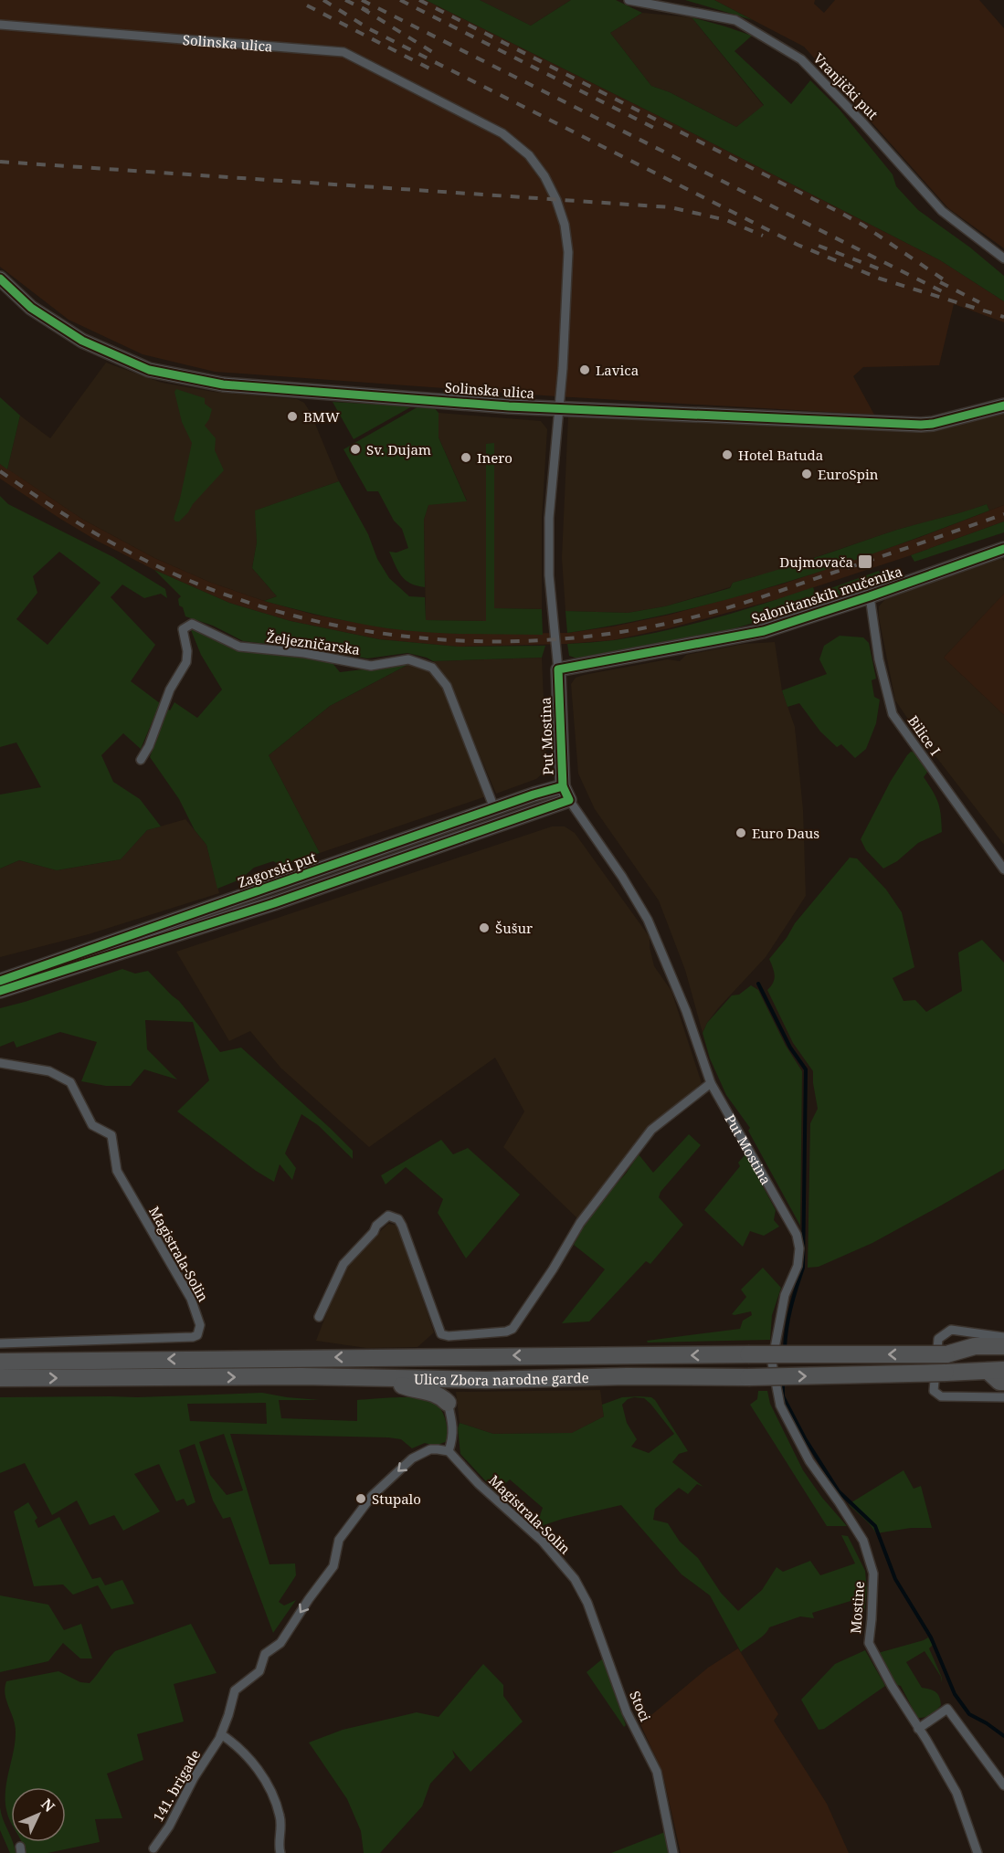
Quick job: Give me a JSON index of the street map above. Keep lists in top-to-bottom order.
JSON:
{
  "streets": {
    "highway": ["Ulica Zbora narodne garde"],
    "main road": [
      "Solinska ulica",
      "Salonitanskih mučenika",
      "Put Mostina",
      "Zagorski put"
    ],
    "street": [
      "Vranjički put",
      "Željezničarska",
      "Bilice I",
      "Magistrala-Solin",
      "Mostine",
      "Stoci",
      "141. brigade"
    ]
  },
  "crossings": [
    ["Solinska ulica", "Put Mostina"],
    ["Salonitanskih mučenika", "Bilice I"],
    ["Salonitanskih mučenika", "Put Mostina"],
    ["Željezničarska", "Zagorski put"],
    ["Put Mostina", "Zagorski put"],
    ["Put Mostina", "Mostine"],
    ["Magistrala-Solin", "Stoci"],
    ["Magistrala-Solin", "141. brigade"]
  ],
  "one_way": ["141. brigade"],
  "places": {
    "other": [
      "Lavica",
      "BMW",
      "Sv. Dujam",
      "Hotel Batuda",
      "Inero",
      "EuroSpin",
      "Euro Daus",
      "Šušur",
      "Stupalo"
    ],
    "transit": ["Dujmovača"]
  },
  "north": "top right"
}
